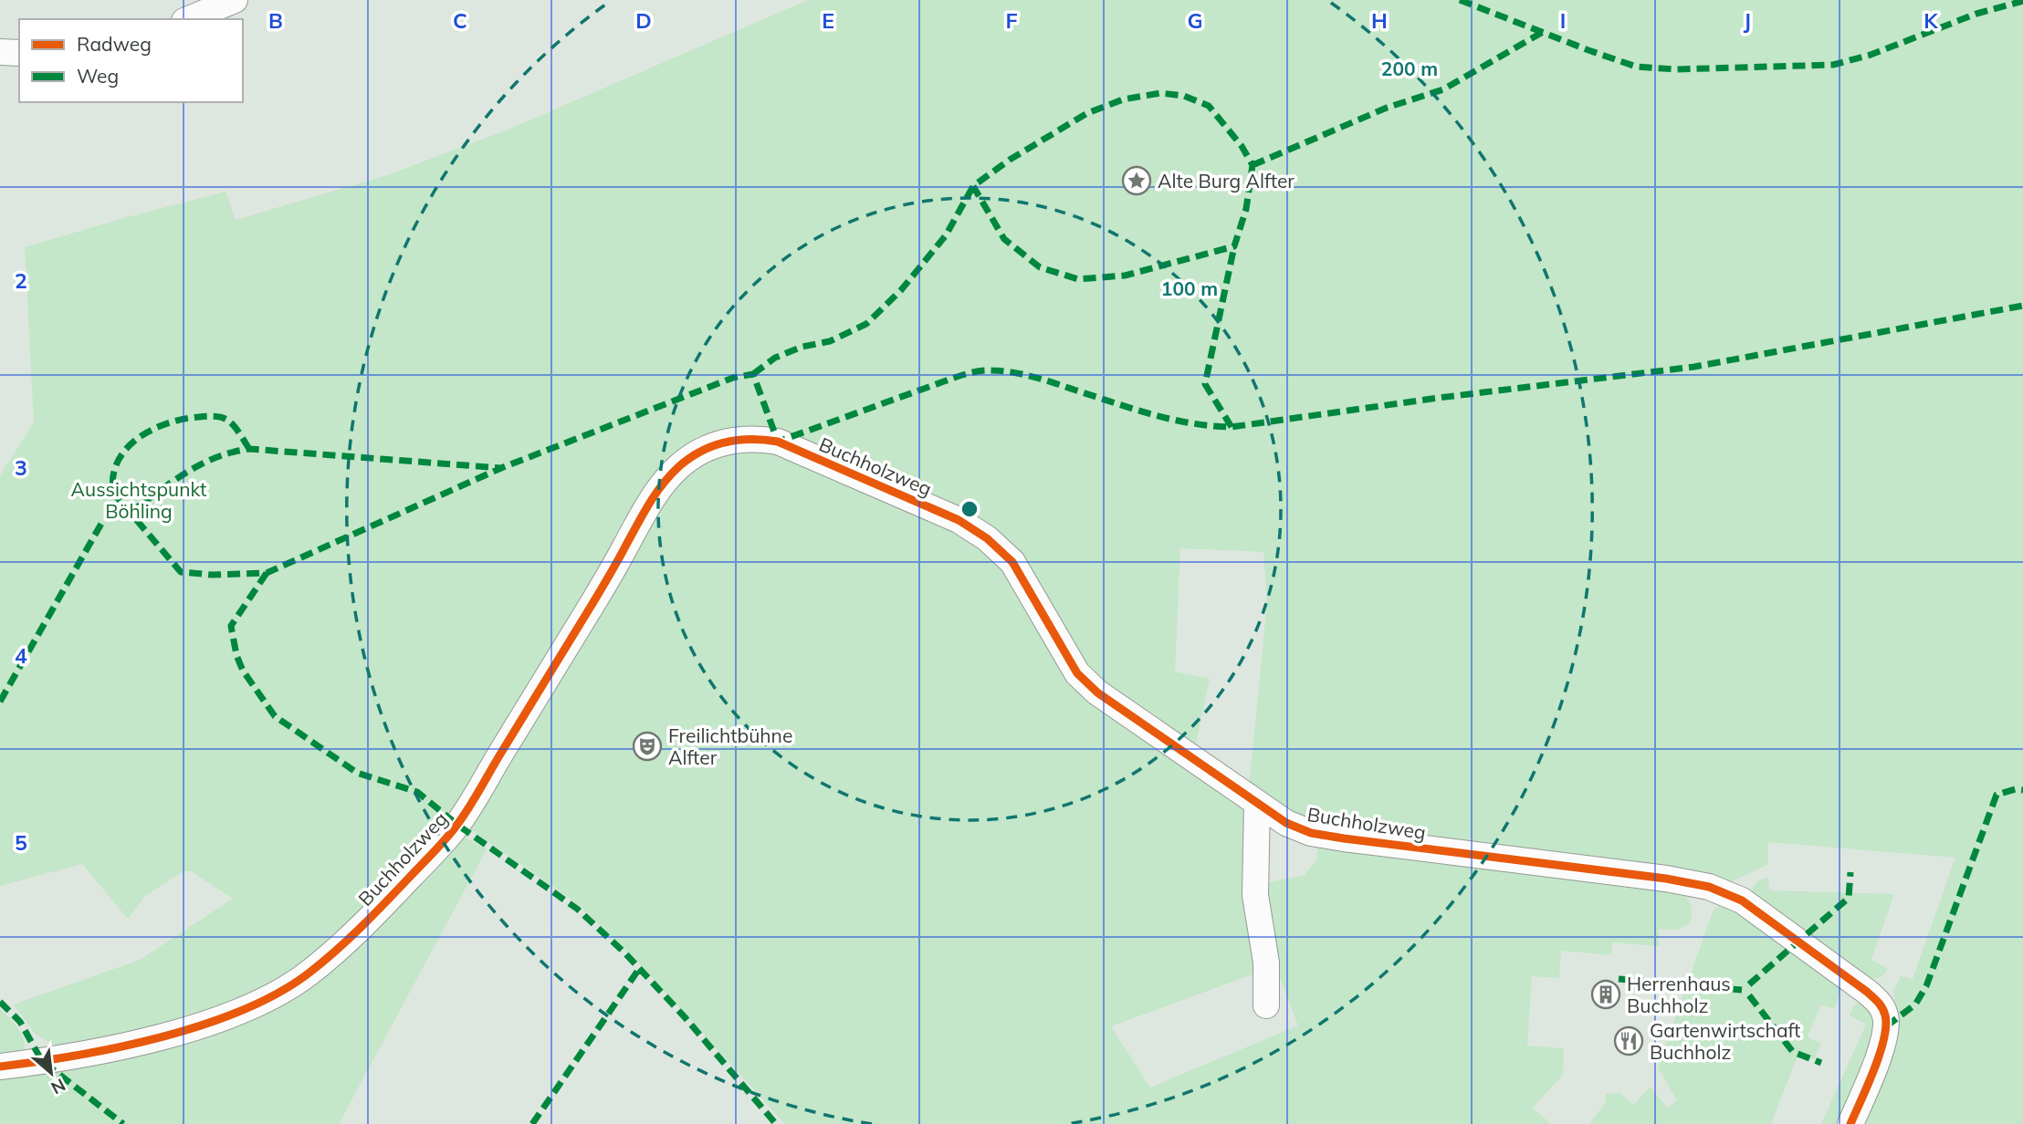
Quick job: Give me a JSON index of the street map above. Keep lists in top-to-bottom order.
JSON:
{
  "streets": {
    "street": ["Buchholzweg"]
  },
  "parks": ["Aussichtspunkt Böhling"],
  "places": {
    "place": ["Alte Burg Alfter"],
    "theatre": ["Freilichtbühne Alfter"],
    "building": ["Herrenhaus Buchholz"],
    "restaurant": ["Gartenwirtschaft Buchholz"]
  },
  "legend": ["Radweg", "Weg"],
  "north": "bottom right",
  "grid": {
    "columns": [
      "B",
      "C",
      "D",
      "E",
      "F",
      "G",
      "H",
      "I",
      "J",
      "K"
    ],
    "rows": [
      "2",
      "3",
      "4",
      "5"
    ]
  },
  "rings": ["200 m", "100 m"]
}
